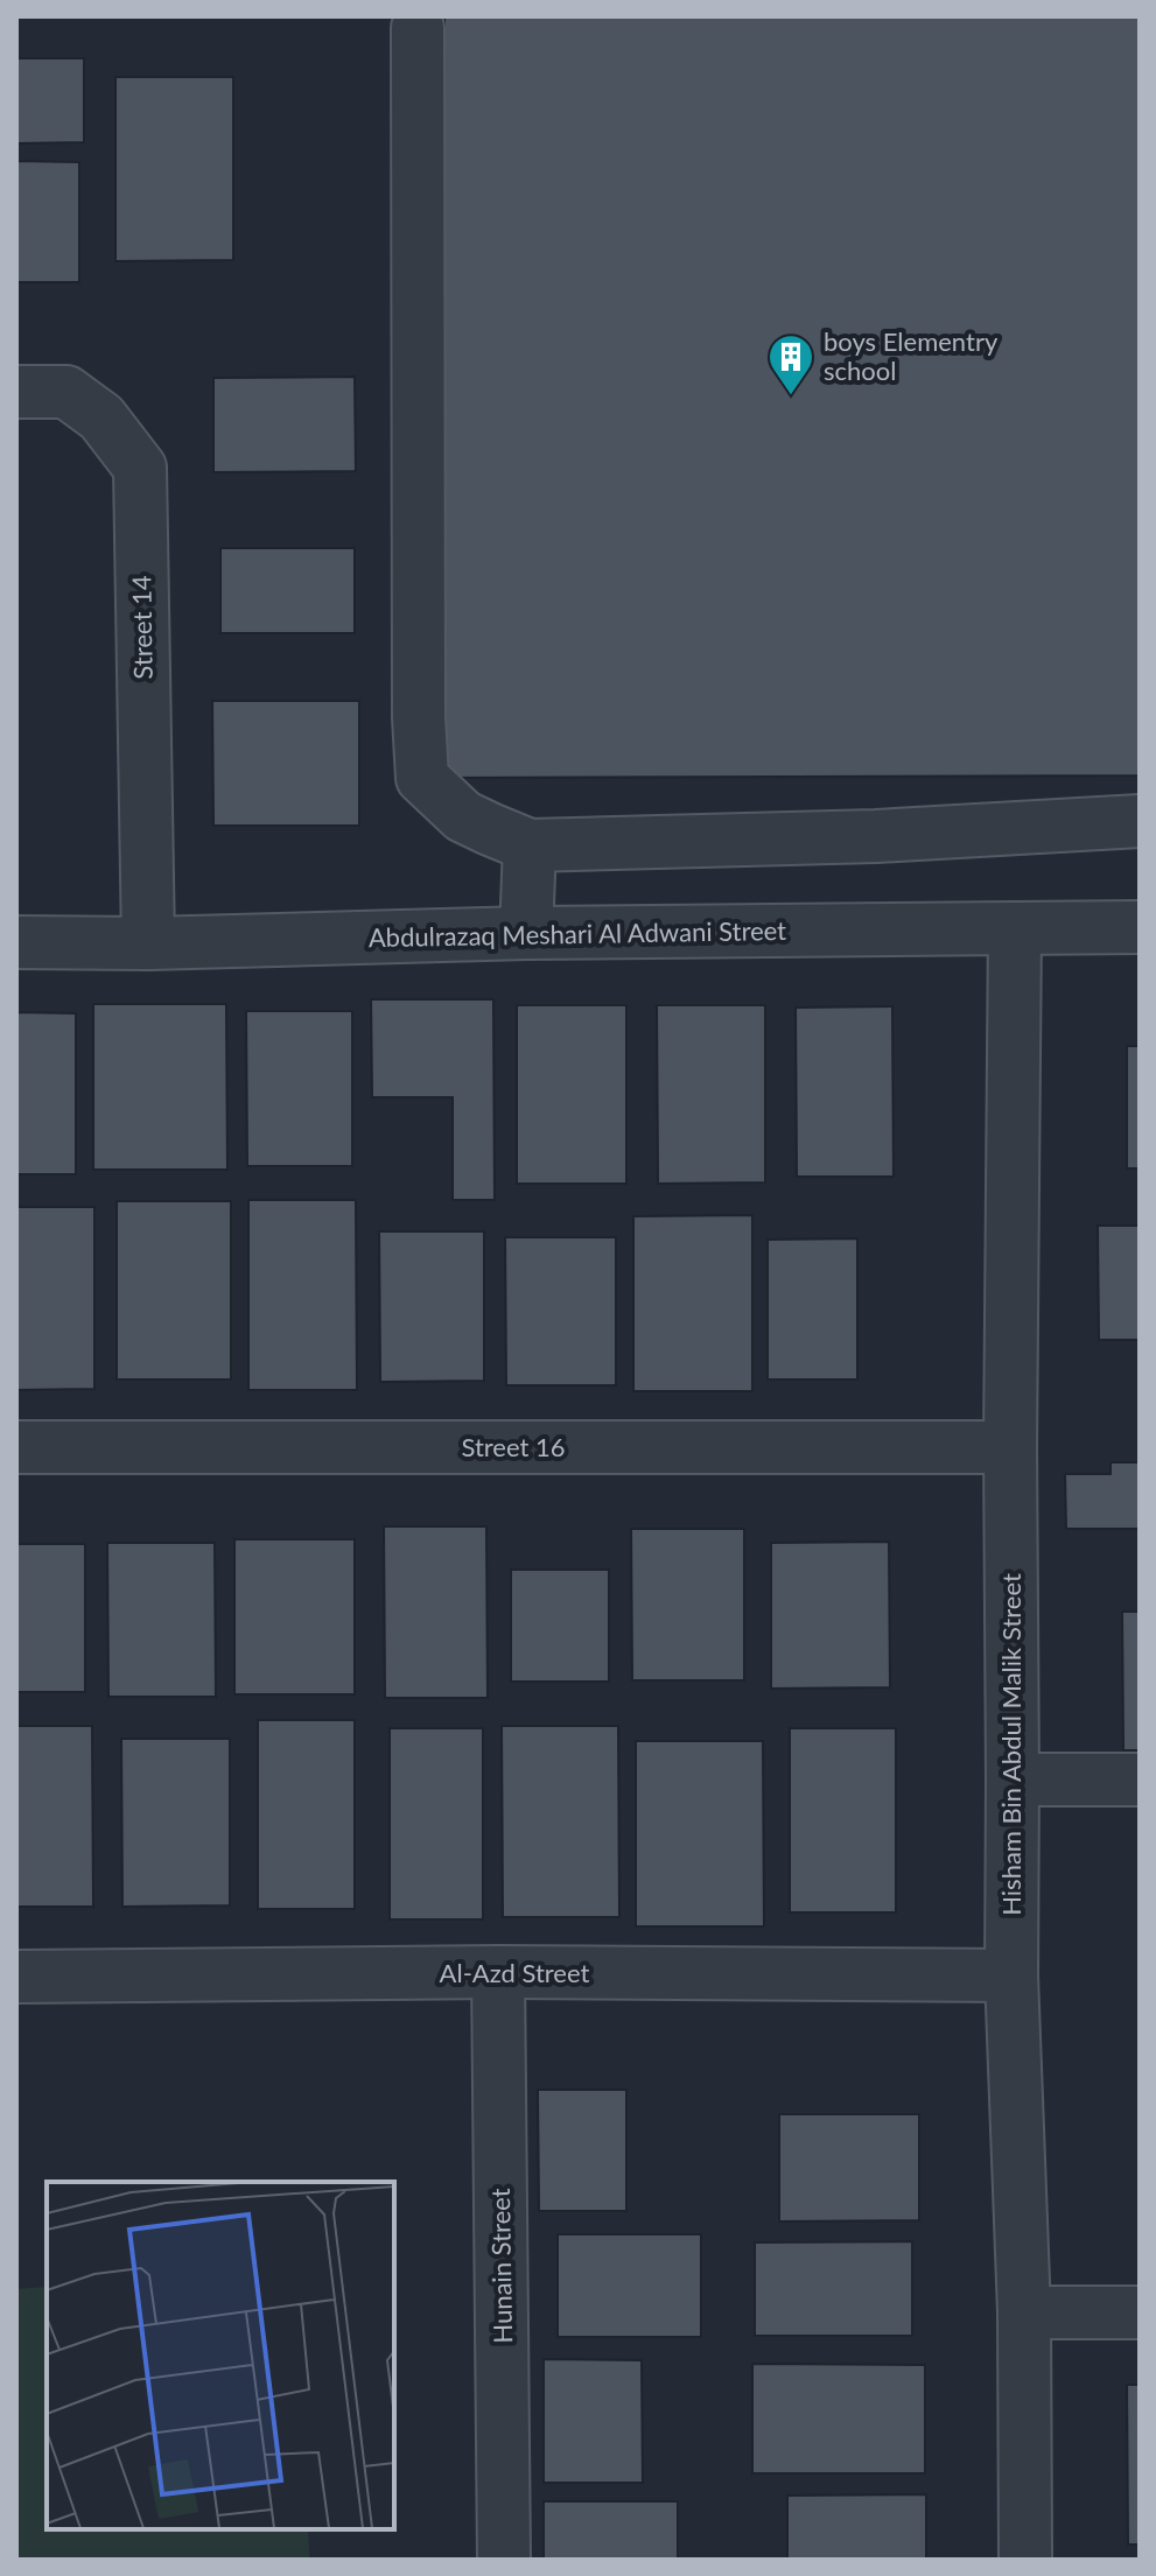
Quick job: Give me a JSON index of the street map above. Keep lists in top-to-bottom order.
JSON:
{
  "streets": {
    "street": [
      "Street 14",
      "Abdulrazaq Meshari Al Adwani Street",
      "Street 16",
      "Hisham Bin Abdul Malik Street",
      "Al-Azd Street",
      "Hunain Street"
    ]
  },
  "crossings": [
    ["Street 14", "Abdulrazaq Meshari Al Adwani Street"],
    ["Abdulrazaq Meshari Al Adwani Street", "Hisham Bin Abdul Malik Street"],
    ["Street 16", "Hisham Bin Abdul Malik Street"],
    ["Hisham Bin Abdul Malik Street", "Al-Azd Street"],
    ["Al-Azd Street", "Hunain Street"]
  ],
  "places": {
    "building": ["boys Elementry school"]
  }
}
